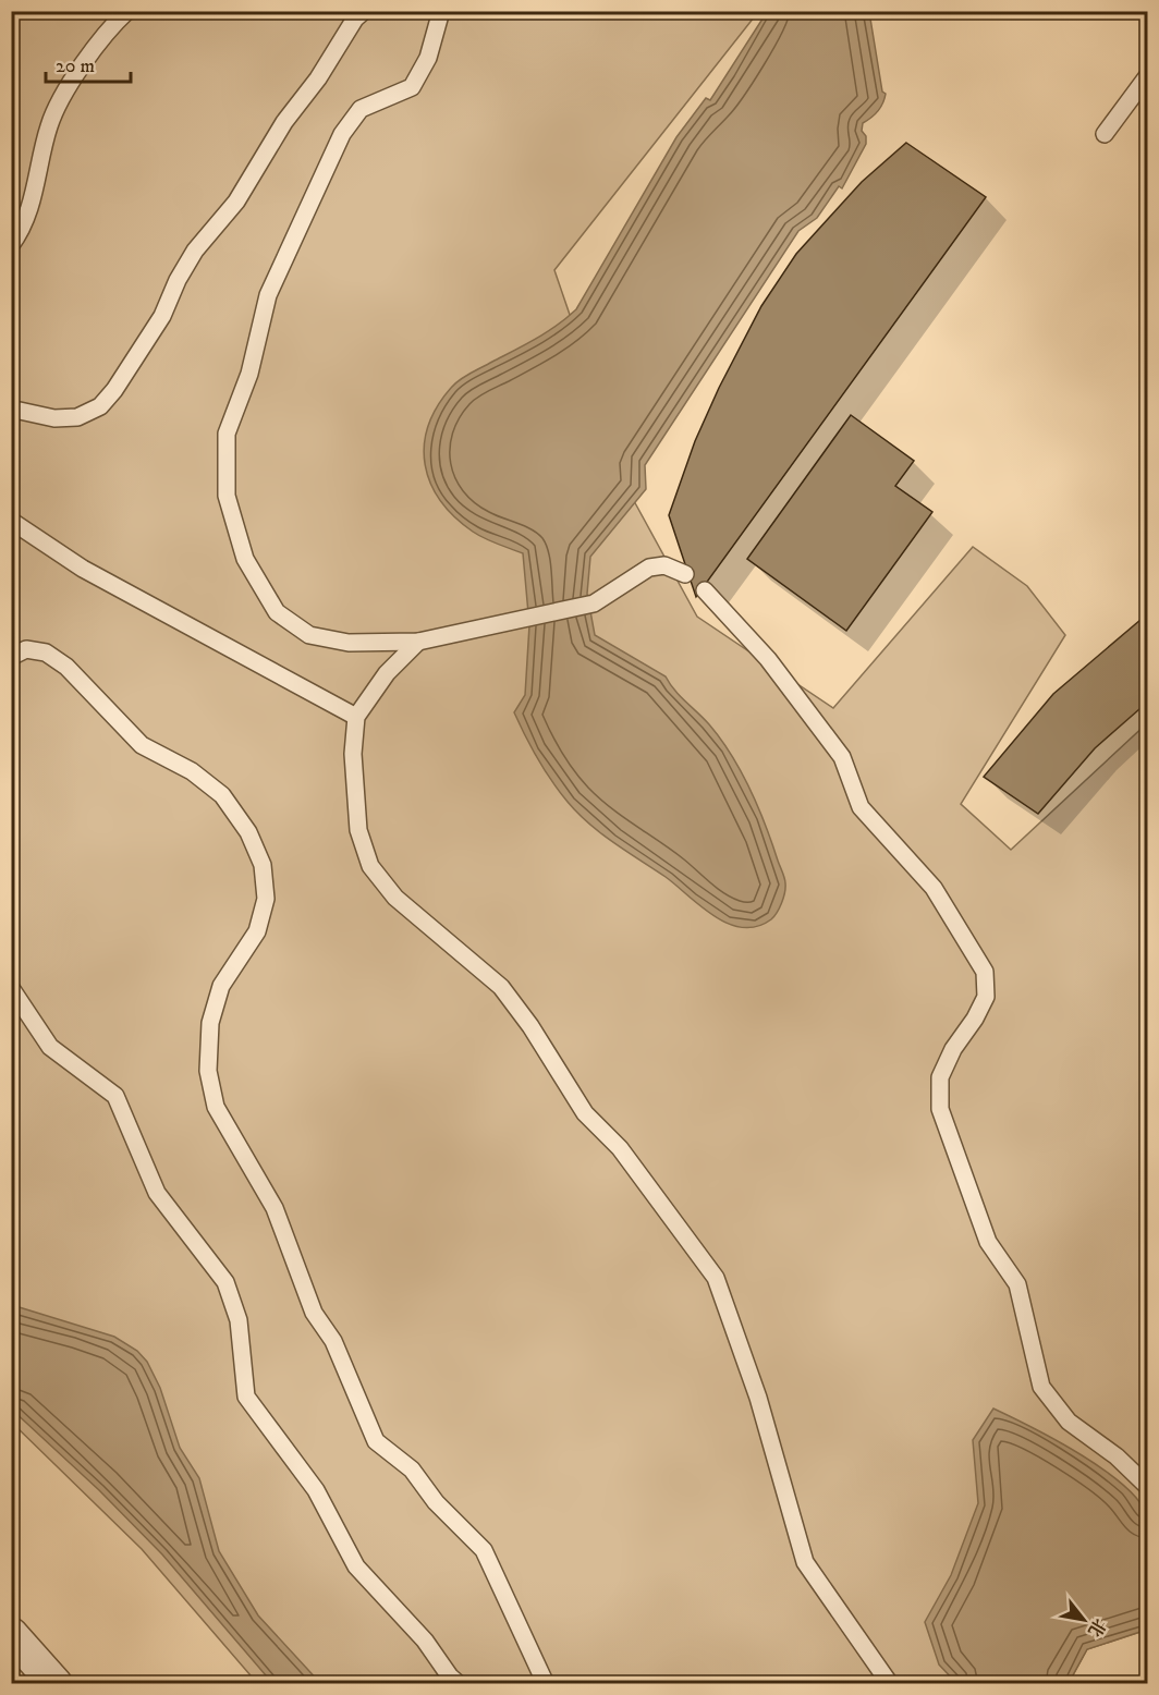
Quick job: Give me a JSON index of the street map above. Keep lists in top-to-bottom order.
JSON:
{
  "scale_bar": "20 m",
  "north": "bottom right"
}
